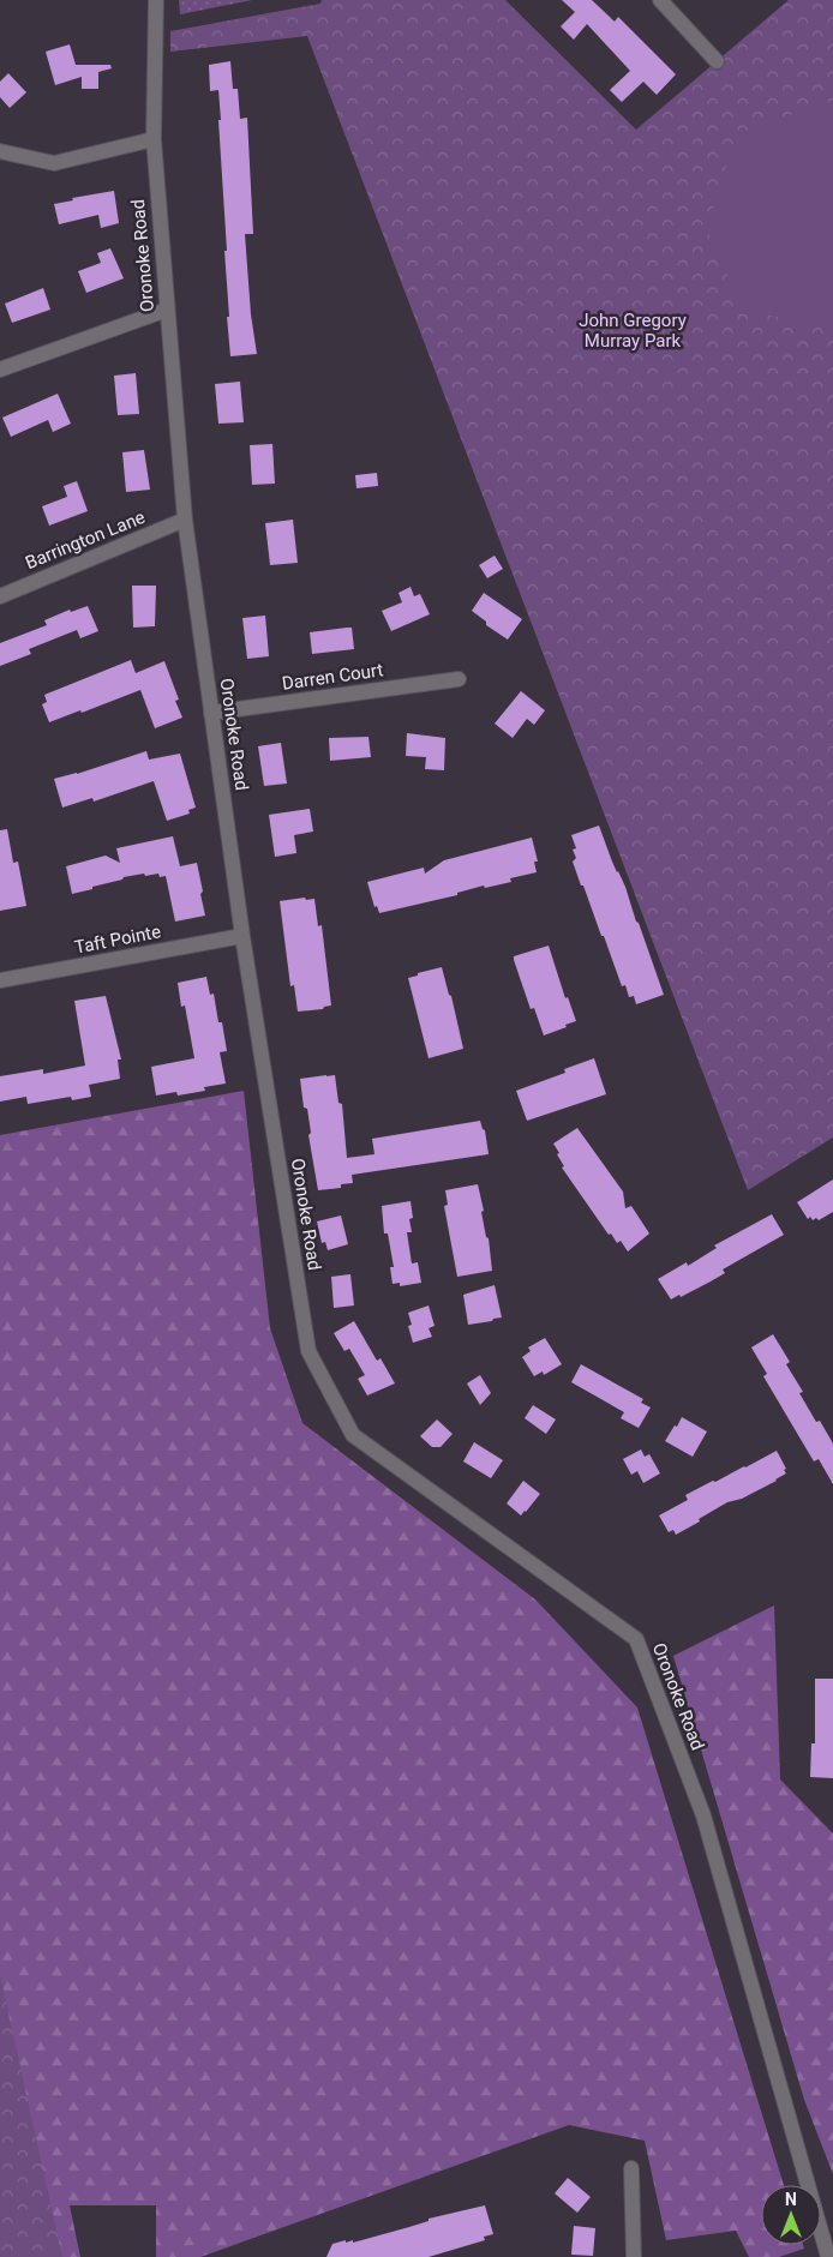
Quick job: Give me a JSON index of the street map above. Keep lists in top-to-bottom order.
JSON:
{
  "streets": {
    "street": [
      "Oronoke Road",
      "Barrington Lane",
      "Darren Court",
      "Taft Pointe"
    ]
  },
  "crossings": [
    ["Oronoke Road", "Barrington Lane"],
    ["Oronoke Road", "Darren Court"],
    ["Oronoke Road", "Taft Pointe"]
  ],
  "parks": ["John Gregory Murray Park"],
  "north": "top"
}
